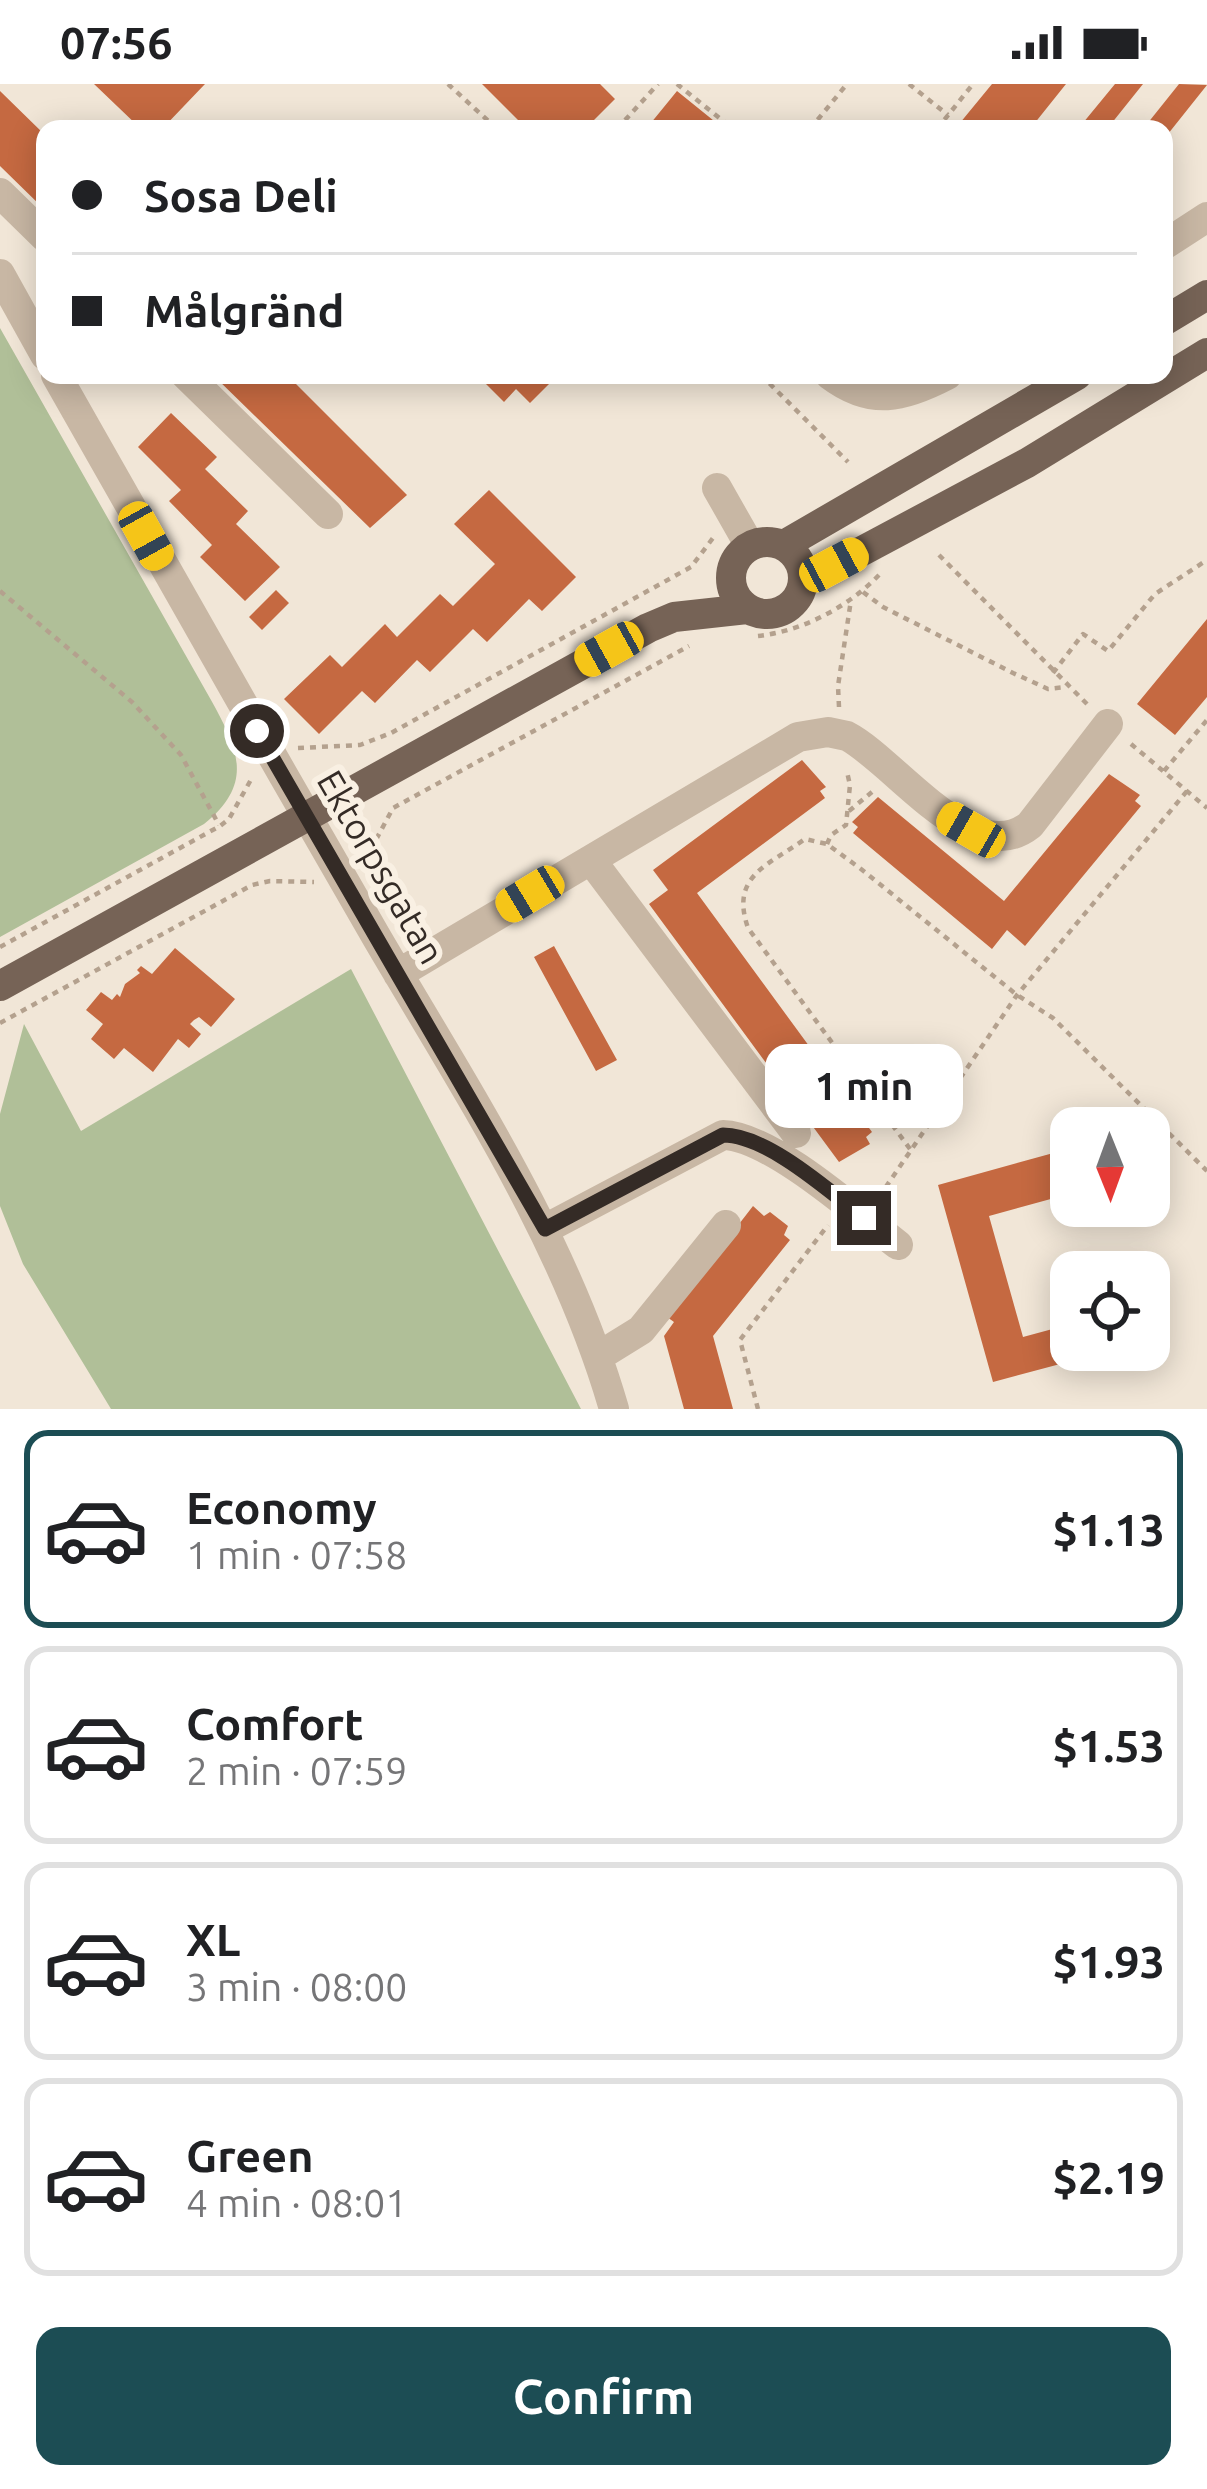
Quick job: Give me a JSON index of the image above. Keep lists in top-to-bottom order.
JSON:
{
  "streets": {
    "street": ["Ektorpsgatan"]
  },
  "north": "bottom",
  "page": {
    "status": "07:56",
    "banner": ["Sosa Deli", "Målgränd"],
    "bubble": "1 min",
    "list": [
      {
        "name": "Economy",
        "note": "1 min · 07:58",
        "value": "$1.13"
      },
      {
        "name": "Comfort",
        "note": "2 min · 07:59",
        "value": "$1.53"
      },
      {
        "name": "XL",
        "note": "3 min · 08:00",
        "value": "$1.93"
      },
      {
        "name": "Green",
        "note": "4 min · 08:01",
        "value": "$2.19"
      }
    ],
    "buttons": "Confirm"
  }
}
